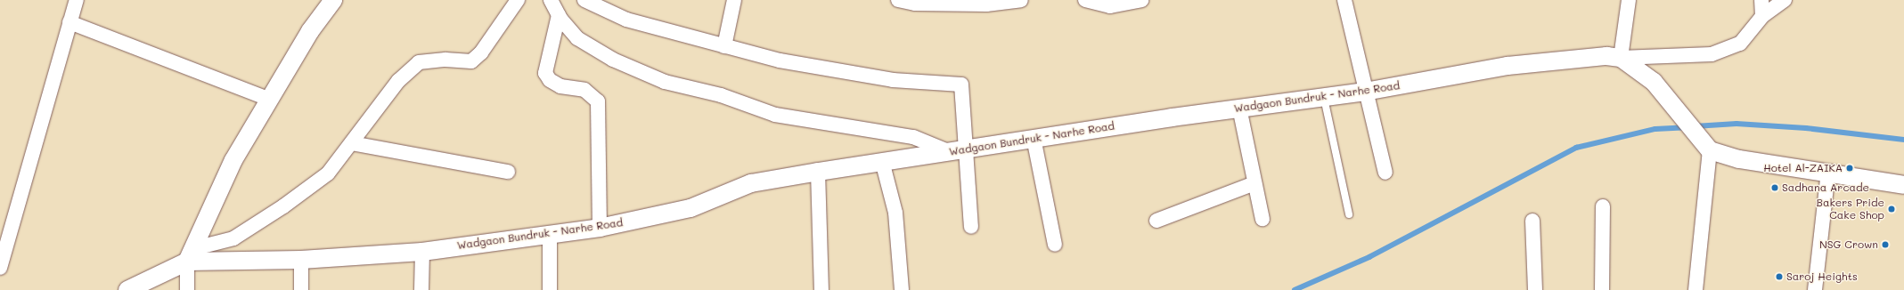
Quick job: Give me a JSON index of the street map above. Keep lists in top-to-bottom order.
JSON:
{
  "streets": {
    "street": ["Wadgaon Bundruk - Narhe Road"]
  },
  "places": [
    "Hotel Al-ZAIKA",
    "Sadhana Arcade",
    "Bakers Pride Cake Shop",
    "NSG Crown",
    "Saroj Heights"
  ]
}
